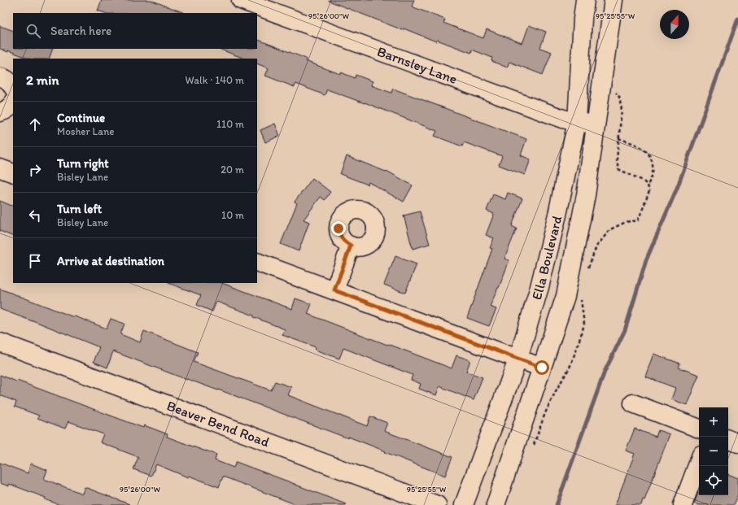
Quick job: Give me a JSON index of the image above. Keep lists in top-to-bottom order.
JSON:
{
  "streets": {
    "street": ["Barnsley Lane", "Ella Boulevard", "Beaver Bend Road"]
  },
  "crossings": [
    ["Barnsley Lane", "Ella Boulevard"]
  ],
  "north": "top",
  "page": {
    "search": "Search here",
    "heading": ["2 min", "Walk · 140 m"],
    "list": [
      ["Continue", "Mosher Lane", "110 m"],
      ["Turn right", "Bisley Lane", "20 m"],
      ["Turn left", "Bisley Lane", "10 m"],
      "Arrive at destination"
    ],
    "map_buttons": ["+", "−"]
  },
  "coordinates": ["95°26'00\"W", "95°25'55\"W"]
}
